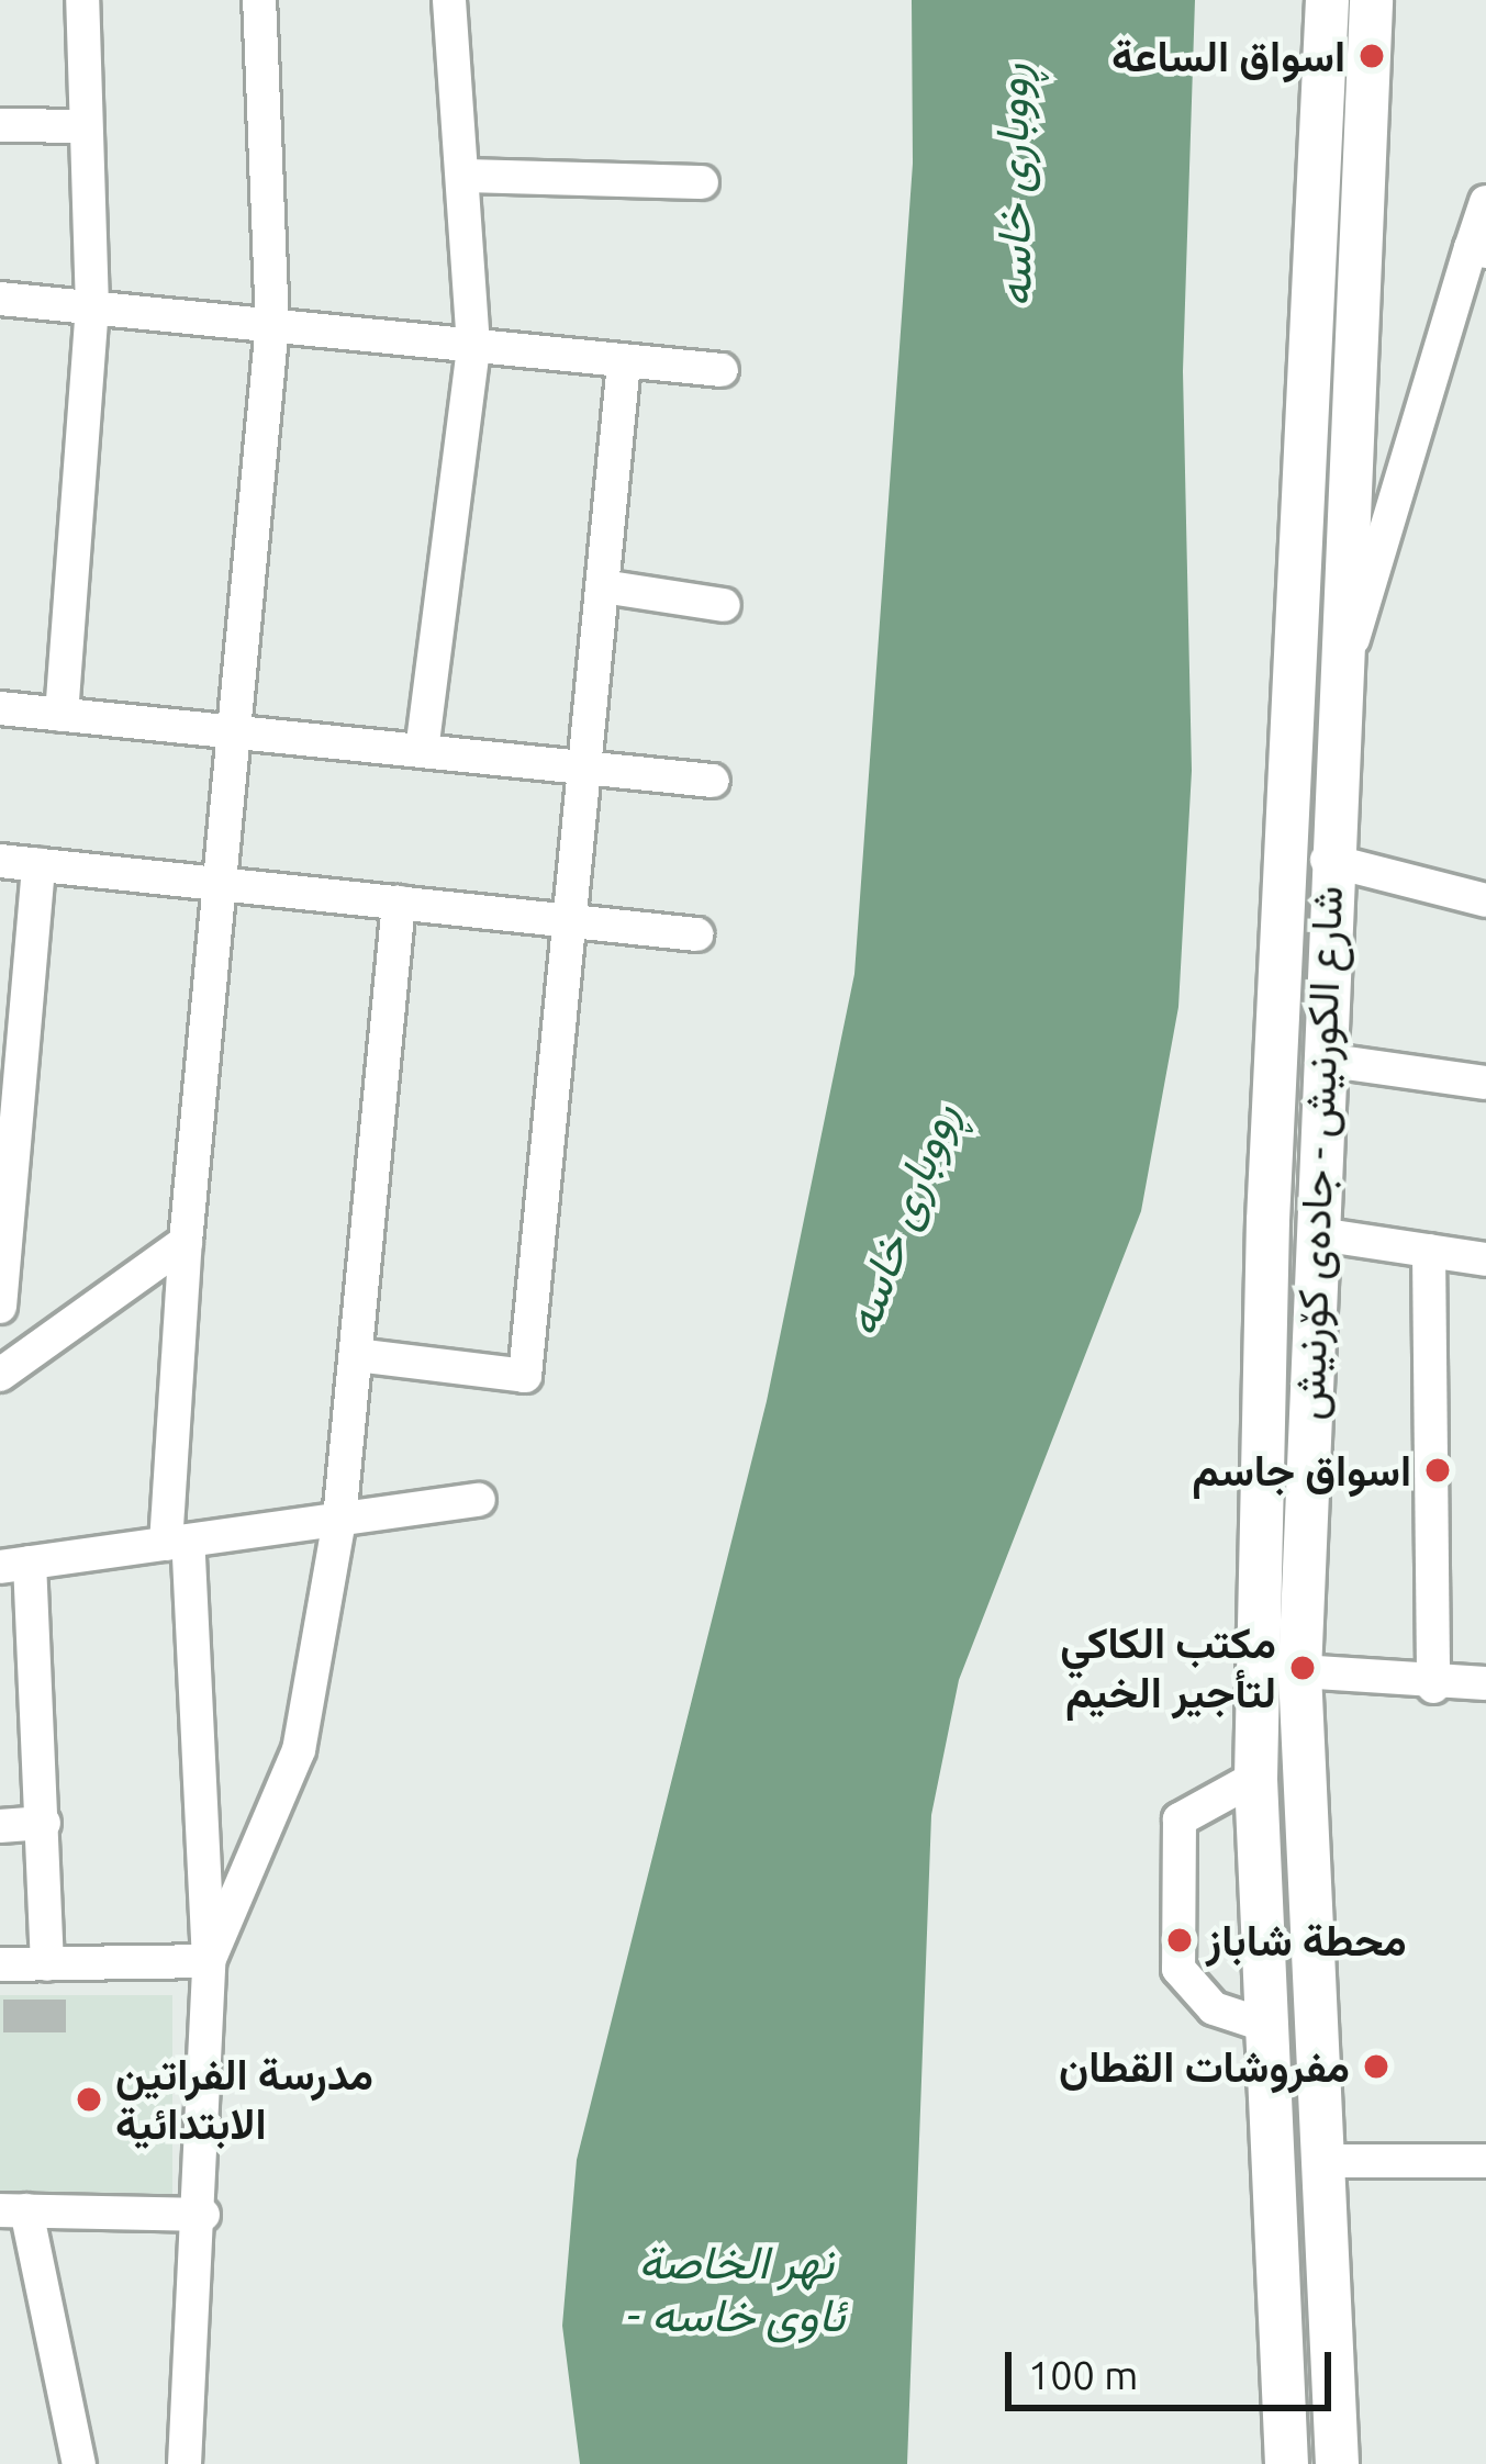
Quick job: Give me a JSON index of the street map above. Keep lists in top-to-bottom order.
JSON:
{
  "streets": {
    "main road": ["شارع الكورنيش - جادەی کۆرنیش"]
  },
  "water": ["ڕووباری خاسە", "نهر الخاصة - ئاوی خاسە"],
  "places": [
    "اسواق الساعة",
    "اسواق جاسم",
    "مكتب الكاكي لتأجير الخيم",
    "محطة شاباز",
    "مفروشات القطان",
    "مدرسة الفراتين الابتدائية"
  ],
  "scale_bar": "100 m"
}
